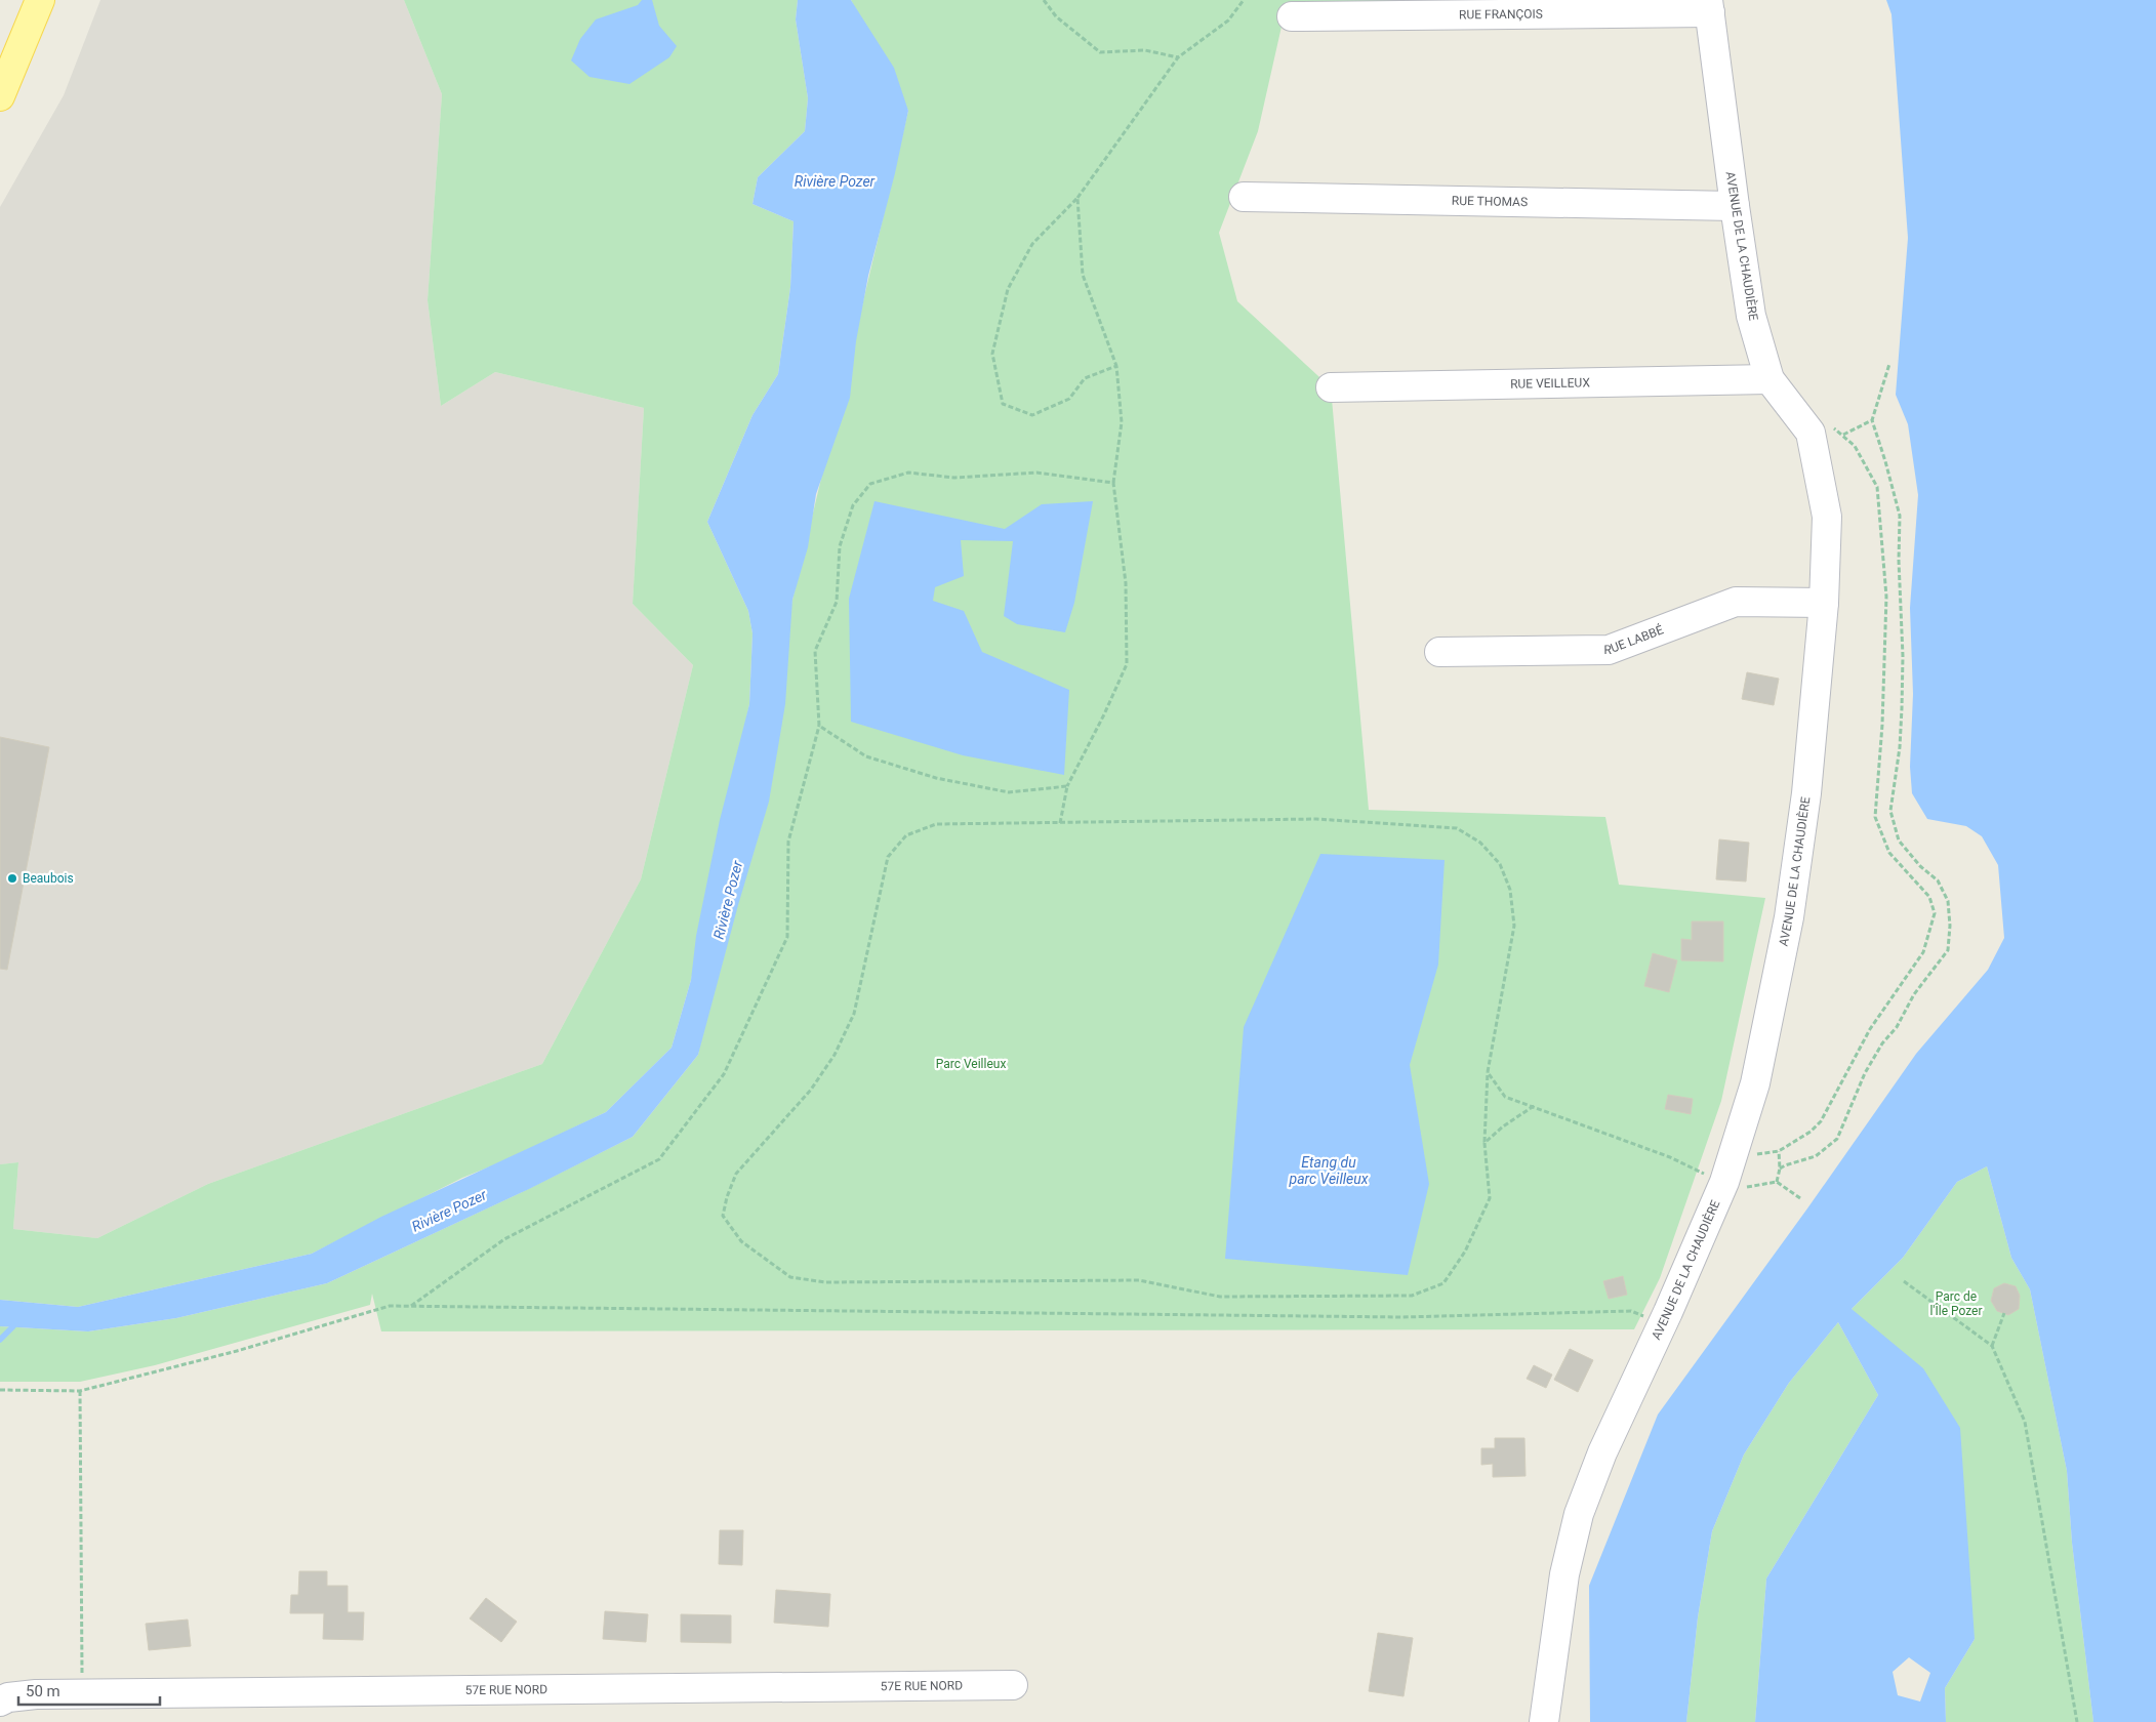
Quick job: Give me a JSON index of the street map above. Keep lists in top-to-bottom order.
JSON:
{
  "streets": {
    "street": [
      "RUE FRANÇOIS",
      "RUE THOMAS",
      "AVENUE DE LA CHAUDIÈRE",
      "RUE VEILLEUX",
      "RUE LABBÉ",
      "57E RUE NORD"
    ]
  },
  "crossings": [
    ["RUE FRANÇOIS", "AVENUE DE LA CHAUDIÈRE"],
    ["RUE THOMAS", "AVENUE DE LA CHAUDIÈRE"],
    ["AVENUE DE LA CHAUDIÈRE", "RUE VEILLEUX"],
    ["AVENUE DE LA CHAUDIÈRE", "RUE LABBÉ"]
  ],
  "water": ["Rivière Pozer", "Etang du parc Veilleux"],
  "parks": ["Parc Veilleux", "Parc de l'Île Pozer"],
  "places": ["Beaubois"],
  "scale_bar": "50 m"
}
